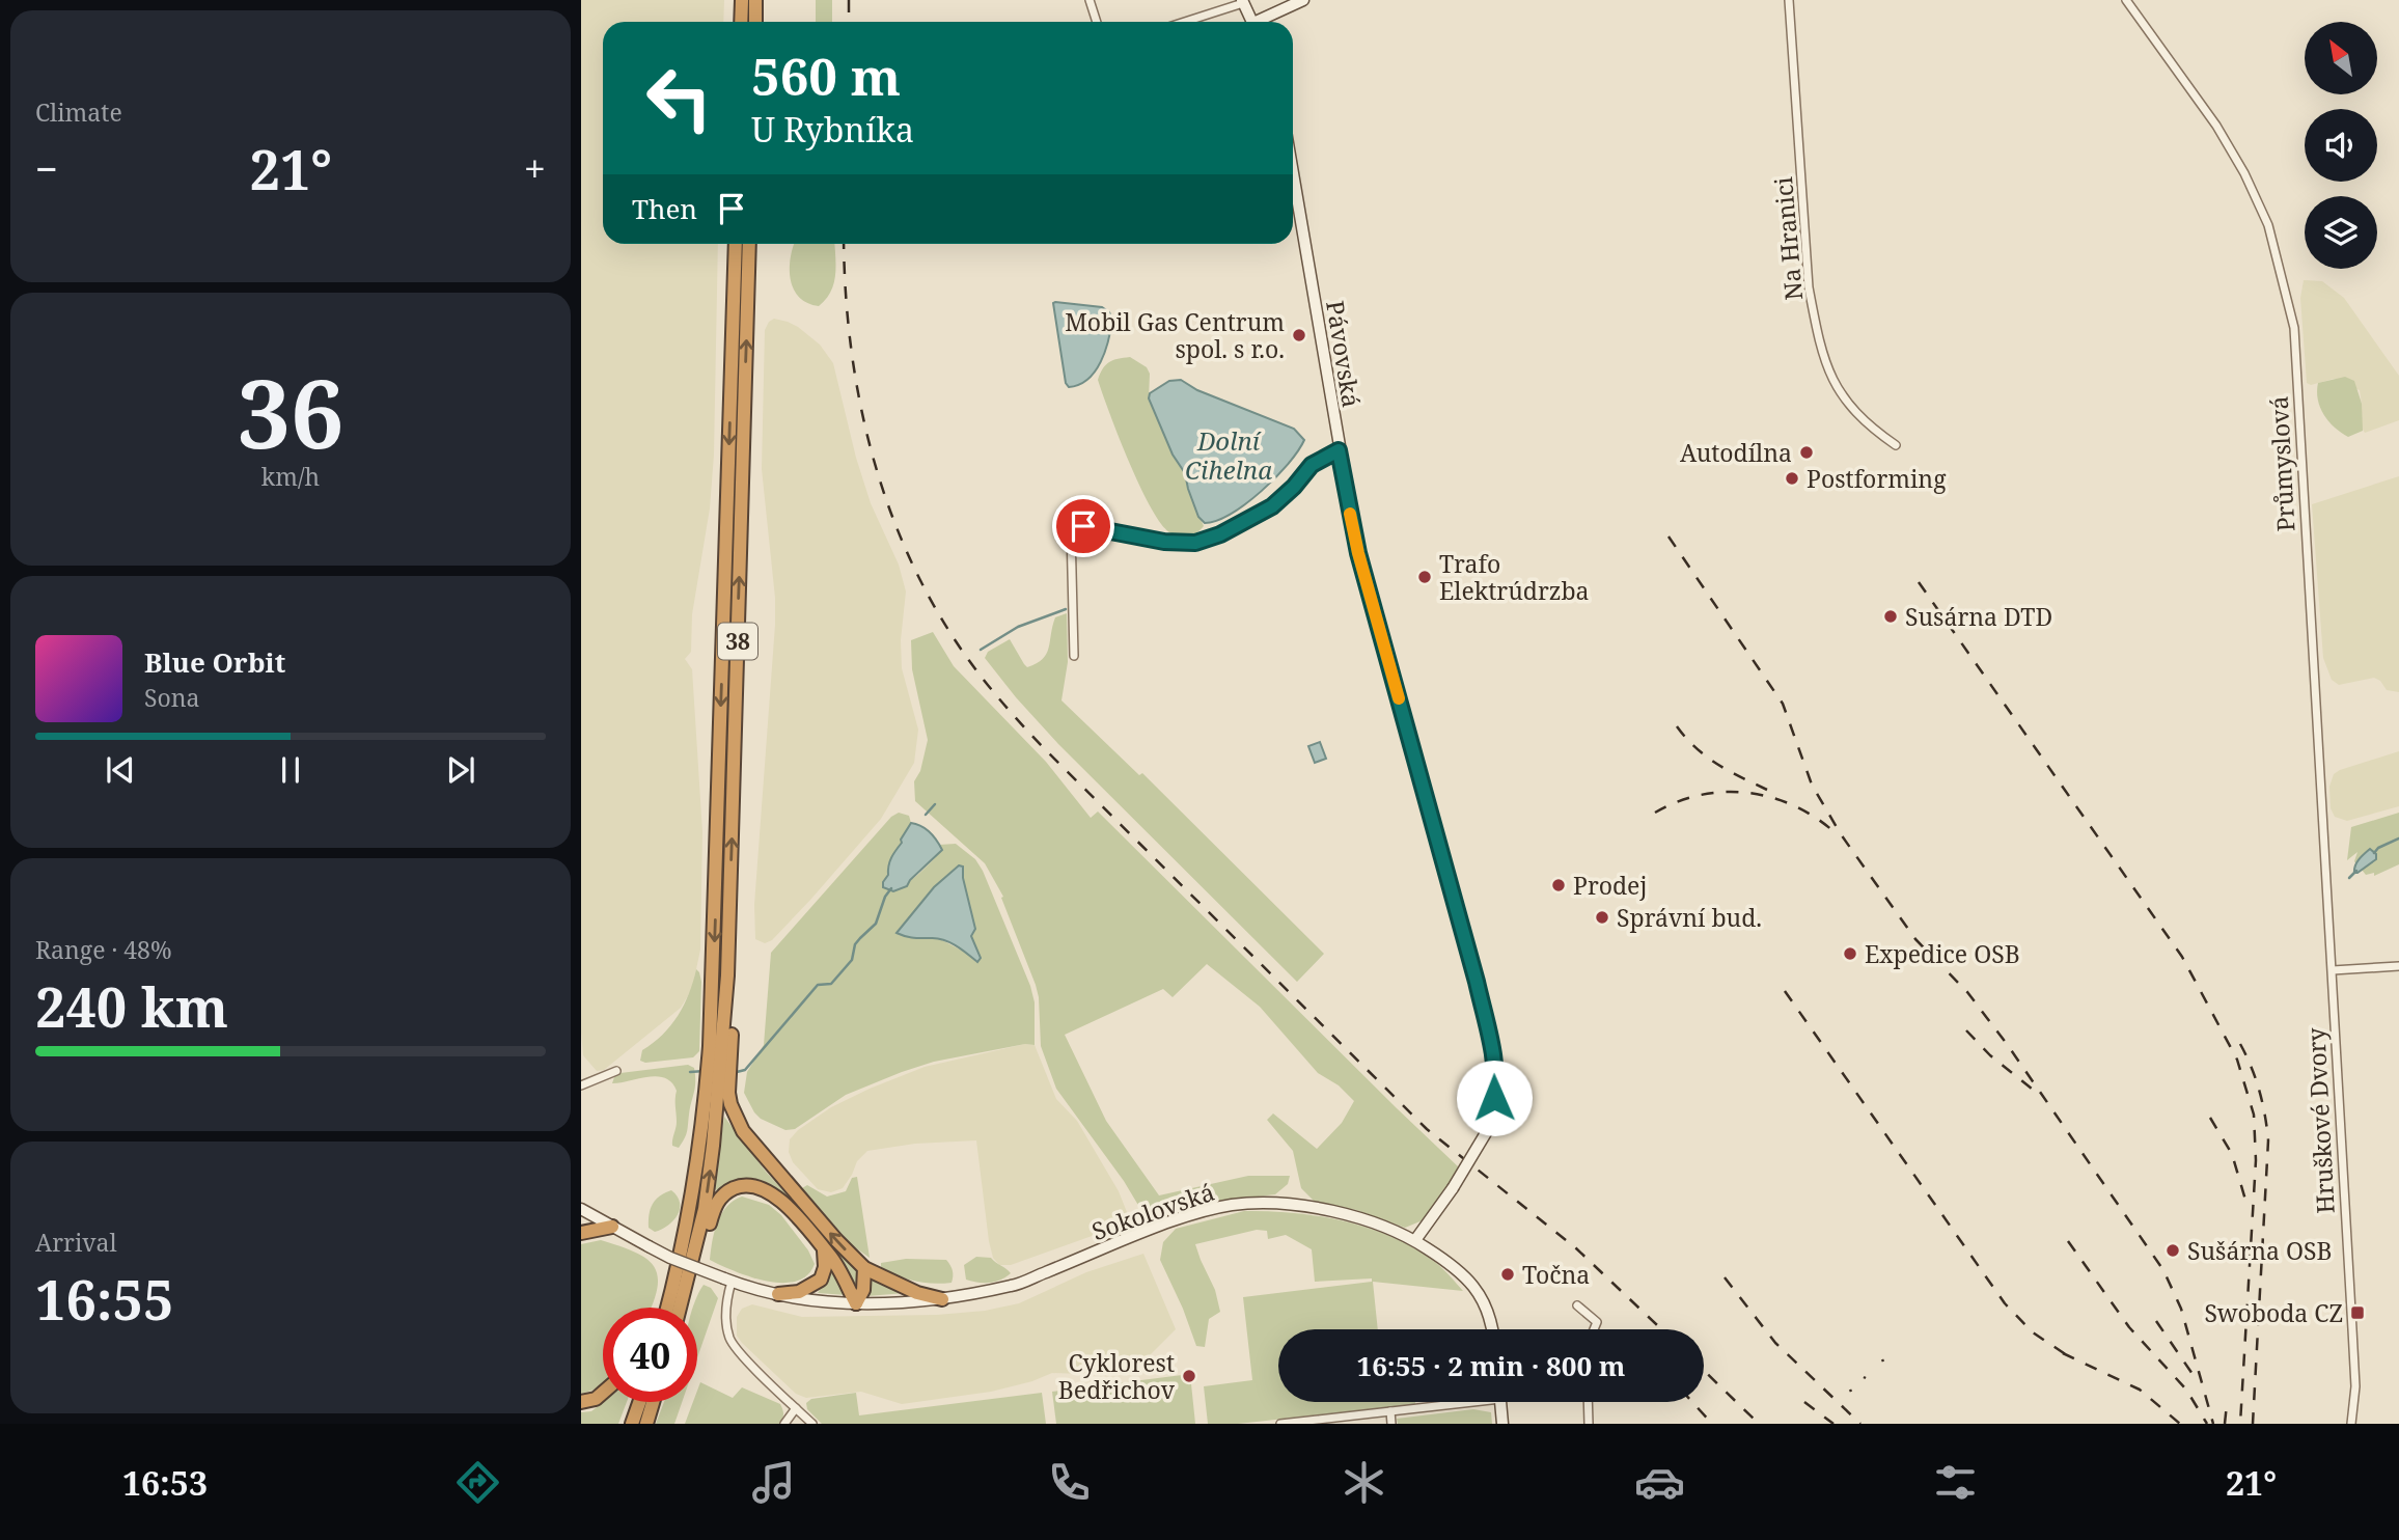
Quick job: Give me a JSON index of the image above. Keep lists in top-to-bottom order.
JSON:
{
  "streets": {
    "highway": ["38"],
    "street": [
      "Na Hranici",
      "Pávovská",
      "Průmyslová",
      "Hruškové Dvory",
      "Sokolovská"
    ]
  },
  "crossings": [
    ["Pávovská", "Sokolovská"],
    ["Průmyslová", "Hruškové Dvory"]
  ],
  "water": ["Dolní Cihelna"],
  "places": {
    "other": [
      "Mobil Gas Centrum spol. s r.o.",
      "Autodílna",
      "Postforming",
      "Trafo Elektrúdrzba",
      "Susárna DTD",
      "Prodej",
      "Správní bud.",
      "Expedice OSB",
      "Sušárna OSB",
      "Točna",
      "Cyklorest Bedřichov"
    ],
    "transit": ["Swoboda CZ"]
  },
  "north": "top left",
  "page": {
    "tile": [
      "Climate",
      ["36", "km/h"],
      ["Range · 48%", "240 km"],
      ["Arrival", "16:55"]
    ],
    "turn": ["560 m", "U Rybníka"],
    "heat": ["−", "21°", "+"],
    "then": "Then",
    "song": ["Blue Orbit", "Sona"],
    "limit": "40",
    "trip": "16:55 · 2 min · 800 m",
    "tabs": ["16:53", "21°"]
  }
}
